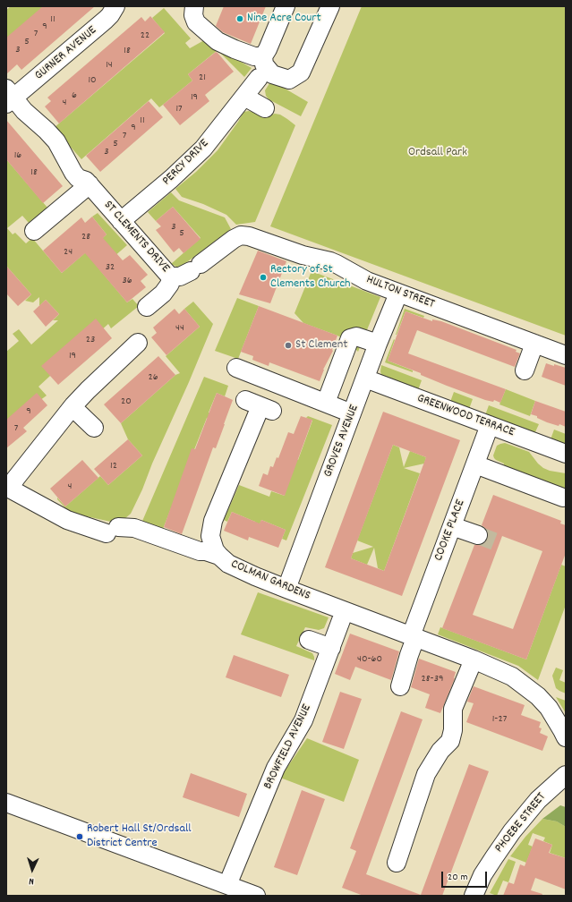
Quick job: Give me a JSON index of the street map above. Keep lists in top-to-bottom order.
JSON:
{
  "streets": {
    "street": [
      "GURNER AVENUE",
      "PERCY DRIVE",
      "ST CLEMENTS DRIVE",
      "HULTON STREET",
      "GREENWOOD TERRACE",
      "GROVES AVENUE",
      "COOKE PLACE",
      "COLMAN GARDENS",
      "BROWFIELD AVENUE",
      "PHOEBE STREET"
    ]
  },
  "crossings": [
    ["GURNER AVENUE", "ST CLEMENTS DRIVE"],
    ["PERCY DRIVE", "ST CLEMENTS DRIVE"],
    ["ST CLEMENTS DRIVE", "HULTON STREET"],
    ["HULTON STREET", "GROVES AVENUE"],
    ["GREENWOOD TERRACE", "GROVES AVENUE"],
    ["GREENWOOD TERRACE", "COOKE PLACE"],
    ["GROVES AVENUE", "COLMAN GARDENS"],
    ["COOKE PLACE", "COLMAN GARDENS"]
  ],
  "parks": ["Ordsall Park"],
  "places": [
    "Nine Acre Court",
    "Rectory of St Clements Church",
    "St Clement",
    "Robert Hall St/Ordsall District Centre"
  ],
  "house_numbers": [
    "11",
    "9",
    "7",
    "22",
    "5",
    "3",
    "18",
    "14",
    "21",
    "10",
    "6",
    "19",
    "4",
    "17",
    "11",
    "9",
    "7",
    "5",
    "3",
    "16",
    "18",
    "3",
    "5",
    "28",
    "24",
    "32",
    "36",
    "44",
    "23",
    "19",
    "26",
    "20",
    "9",
    "7",
    "12",
    "4",
    "40-60",
    "28-39",
    "1-27"
  ],
  "scale_bar": "20 m",
  "north": "bottom"
}
